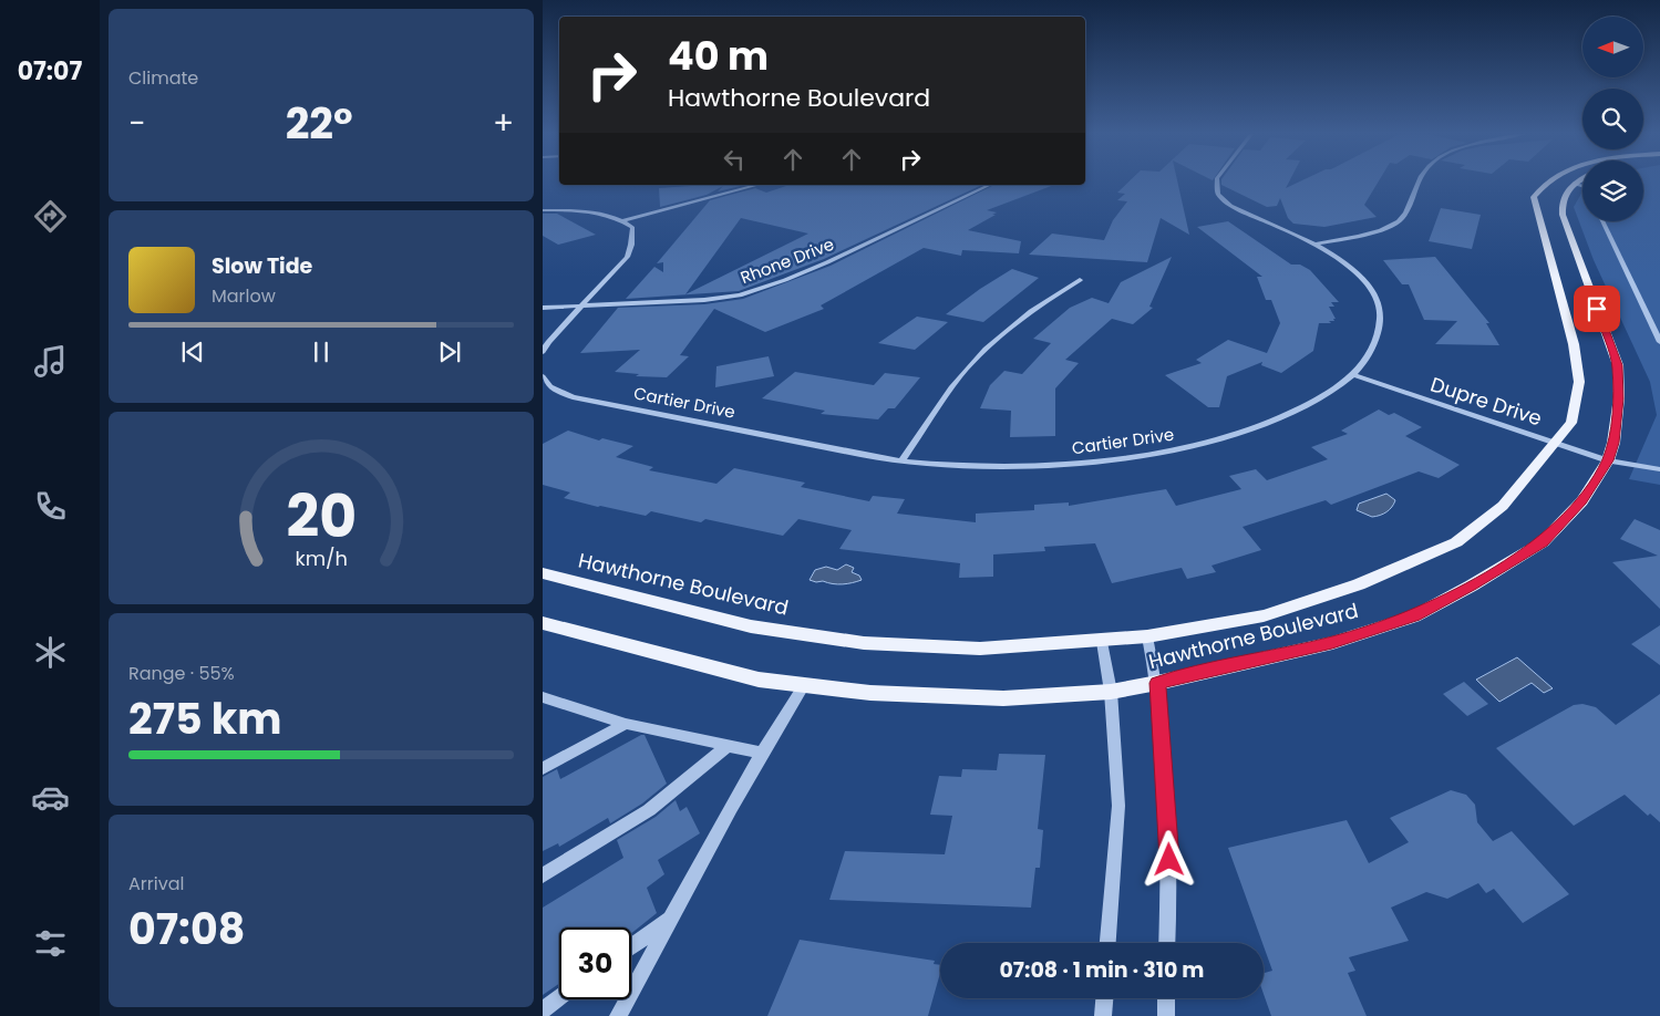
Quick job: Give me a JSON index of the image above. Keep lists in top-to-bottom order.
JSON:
{
  "streets": {
    "main road": ["Hawthorne Boulevard"],
    "street": ["Rhone Drive", "Dupre Drive", "Cartier Drive"]
  },
  "crossings": [
    ["Dupre Drive", "Cartier Drive"],
    ["Dupre Drive", "Hawthorne Boulevard"]
  ],
  "north": "left",
  "page": {
    "tabs": "07:07",
    "tile": [
      "Climate",
      ["Range · 55%", "275 km"],
      ["Arrival", "07:08"]
    ],
    "turn": ["40 m", "Hawthorne Boulevard"],
    "heat": ["−", "22°", "+"],
    "song": ["Slow Tide", "Marlow"],
    "limit": "30",
    "trip": "07:08 · 1 min · 310 m",
    "gauge": ["20", "km/h"]
  }
}
